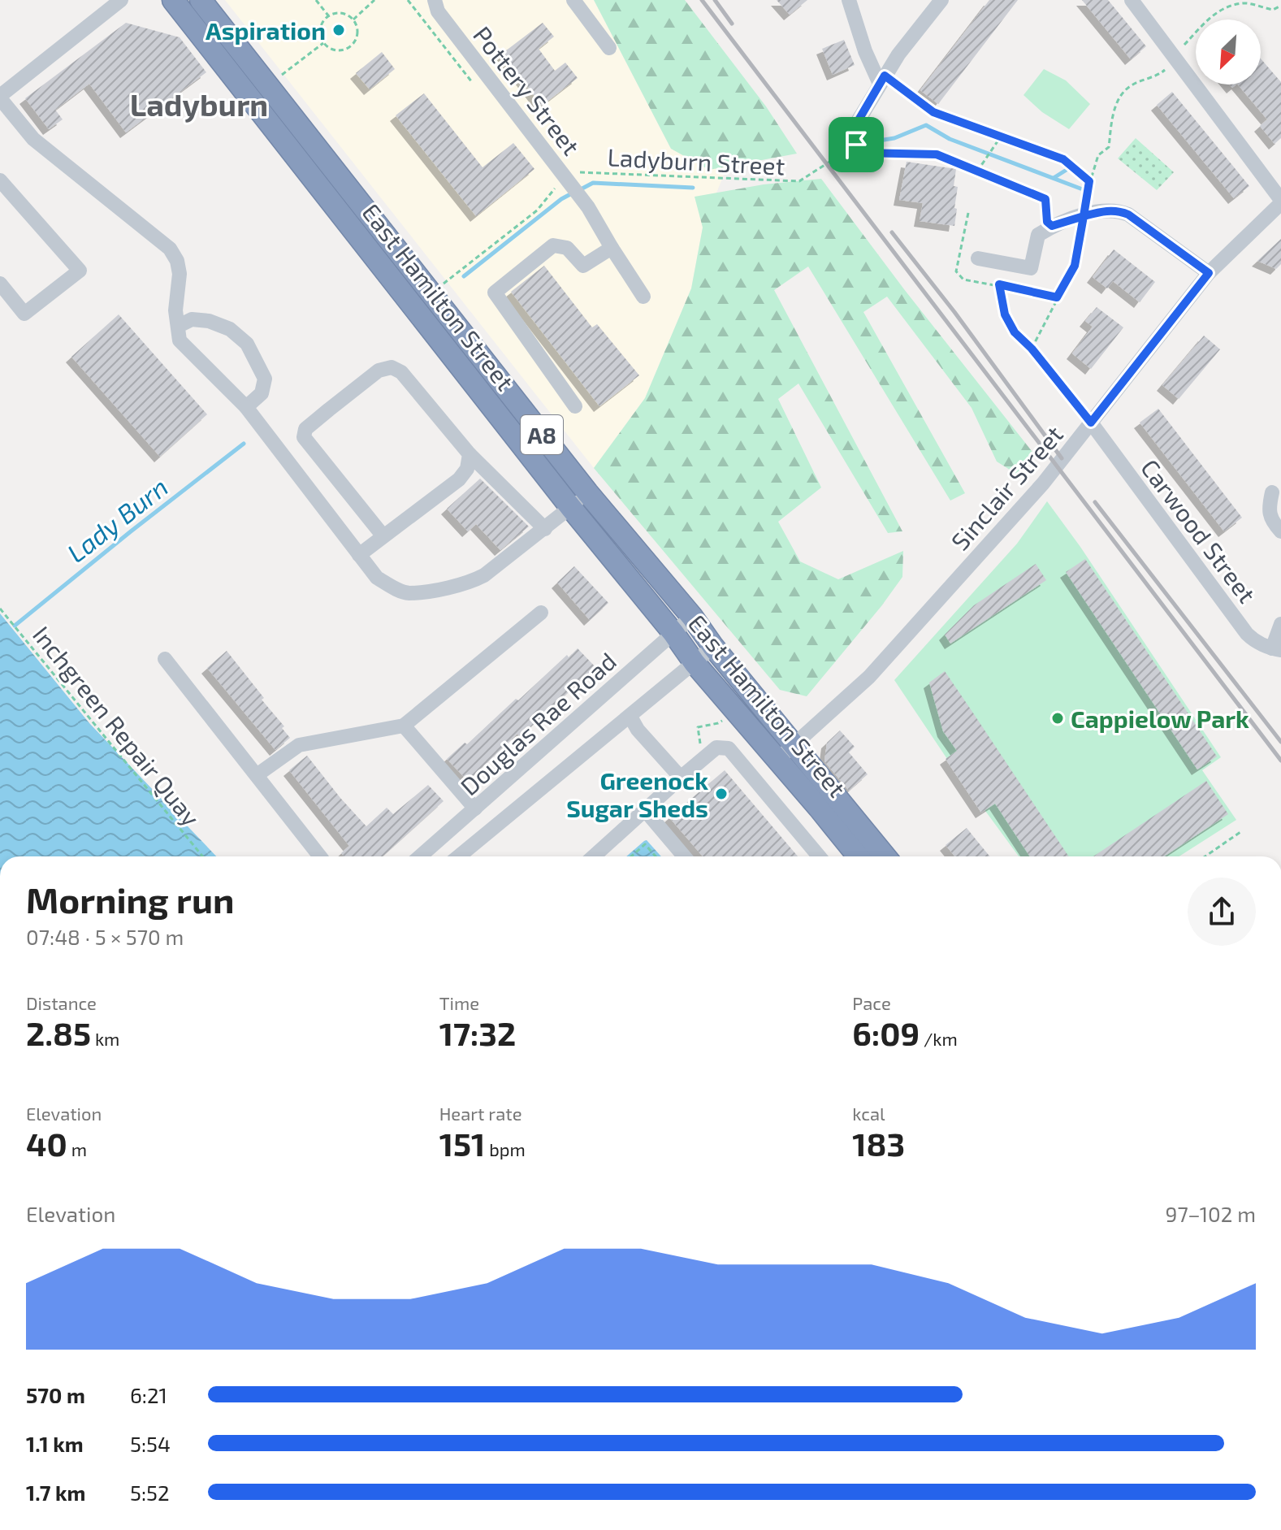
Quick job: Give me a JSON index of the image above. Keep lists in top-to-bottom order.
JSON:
{
  "streets": {
    "highway": ["East Hamilton Street", "A8"],
    "street": [
      "Pottery Street",
      "Sinclair Street",
      "Carwood Street",
      "Douglas Rae Road"
    ],
    "path": ["Ladyburn Street", "Inchgreen Repair Quay"]
  },
  "crossings": [
    ["Pottery Street", "Ladyburn Street"],
    ["East Hamilton Street", "Sinclair Street"],
    ["East Hamilton Street", "Douglas Rae Road"],
    ["Sinclair Street", "Carwood Street"]
  ],
  "districts": ["Ladyburn"],
  "water": ["Lady Burn"],
  "places": ["Aspiration", "Cappielow Park", "Greenock Sugar Sheds"],
  "north": "bottom left",
  "page": {
    "heading": ["Morning run", "07:48 · 5 × 570 m"],
    "stats": [
      ["Distance", "2.85 km"],
      ["Time", "17:32"],
      ["Pace", "6:09 /km"],
      ["Elevation", "40 m"],
      ["Heart rate", "151 bpm"],
      ["kcal", "183"]
    ],
    "chart": ["Elevation", "97–102 m"],
    "list": [
      {
        "name": "570 m",
        "note": "6:21"
      },
      {
        "name": "1.1 km",
        "note": "5:54"
      },
      {
        "name": "1.7 km",
        "note": "5:52"
      }
    ]
  }
}
